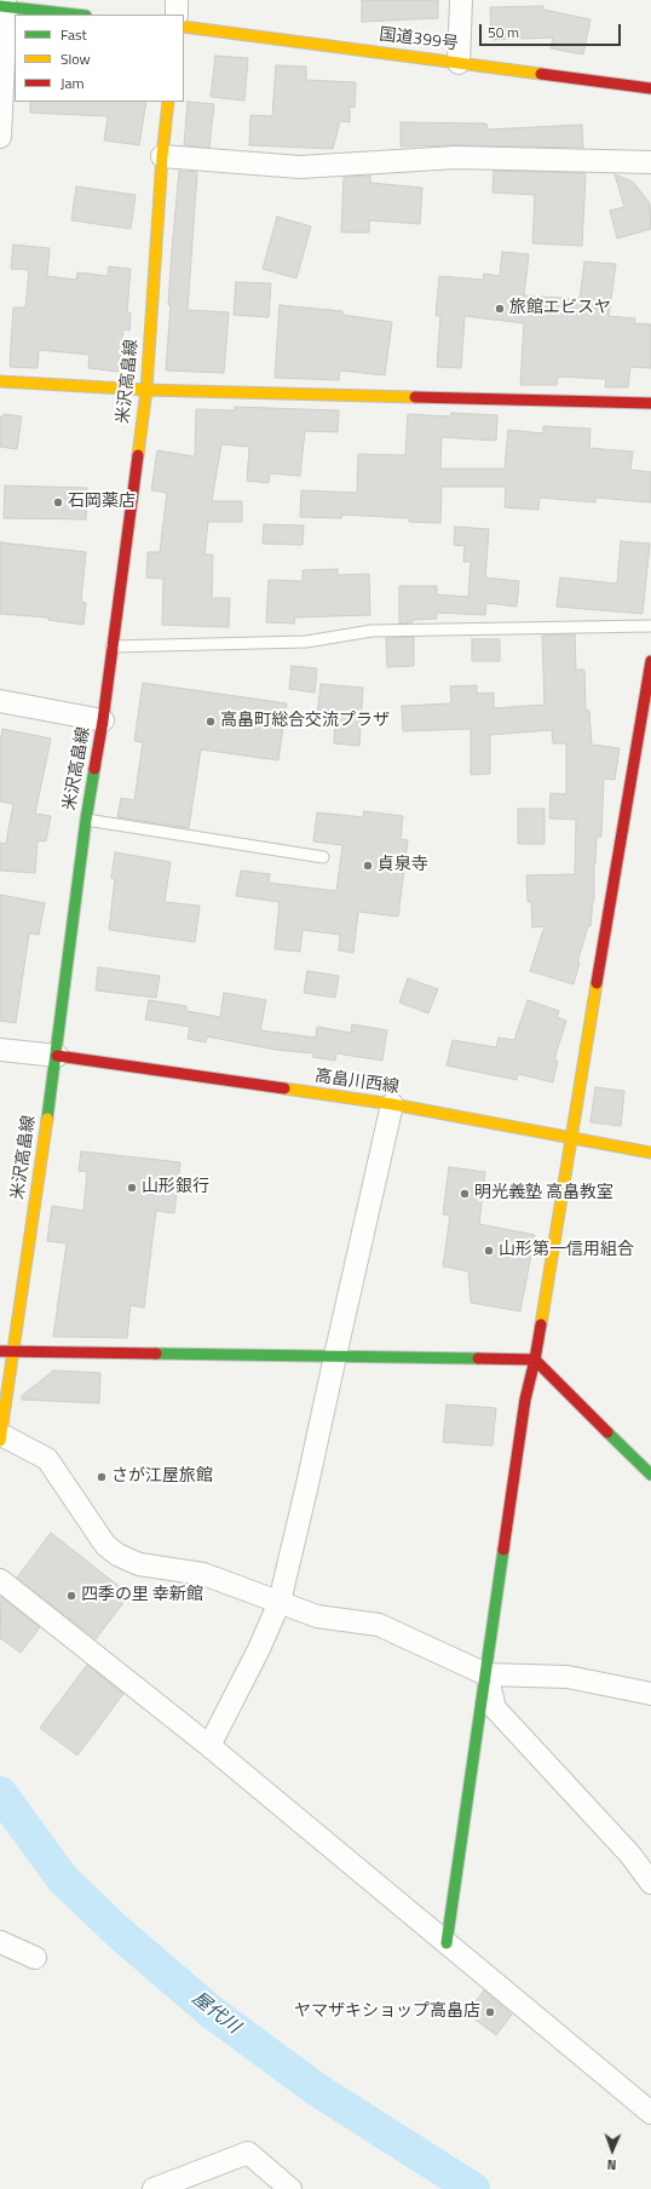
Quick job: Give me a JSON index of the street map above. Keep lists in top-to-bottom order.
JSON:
{
  "streets": {
    "main road": ["国道399号", "米沢高畠線", "高畠川西線"]
  },
  "crossings": [
    ["米沢高畠線", "高畠川西線"]
  ],
  "water": ["屋代川"],
  "places": [
    "旅館エビスヤ",
    "石岡薬店",
    "高畠町総合交流プラザ",
    "貞泉寺",
    "山形銀行",
    "明光義塾 高畠教室",
    "山形第一信用組合",
    "さが江屋旅館",
    "四季の里 幸新館",
    "ヤマザキショップ高畠店"
  ],
  "legend": ["Fast", "Slow", "Jam"],
  "scale_bar": "50 m",
  "north": "bottom"
}
